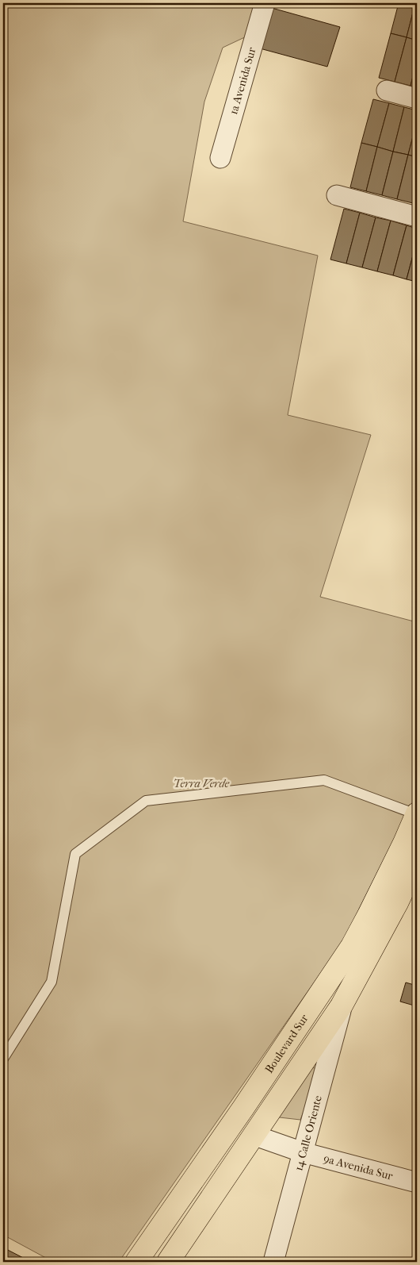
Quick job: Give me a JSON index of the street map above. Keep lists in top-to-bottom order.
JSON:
{
  "streets": {
    "highway": ["Boulevard Sur"],
    "street": ["1a Avenida Sur", "14 Calle Oriente", "9a Avenida Sur"]
  },
  "crossings": [
    ["14 Calle Oriente", "9a Avenida Sur"]
  ],
  "parks": ["Terra Verde"]
}
